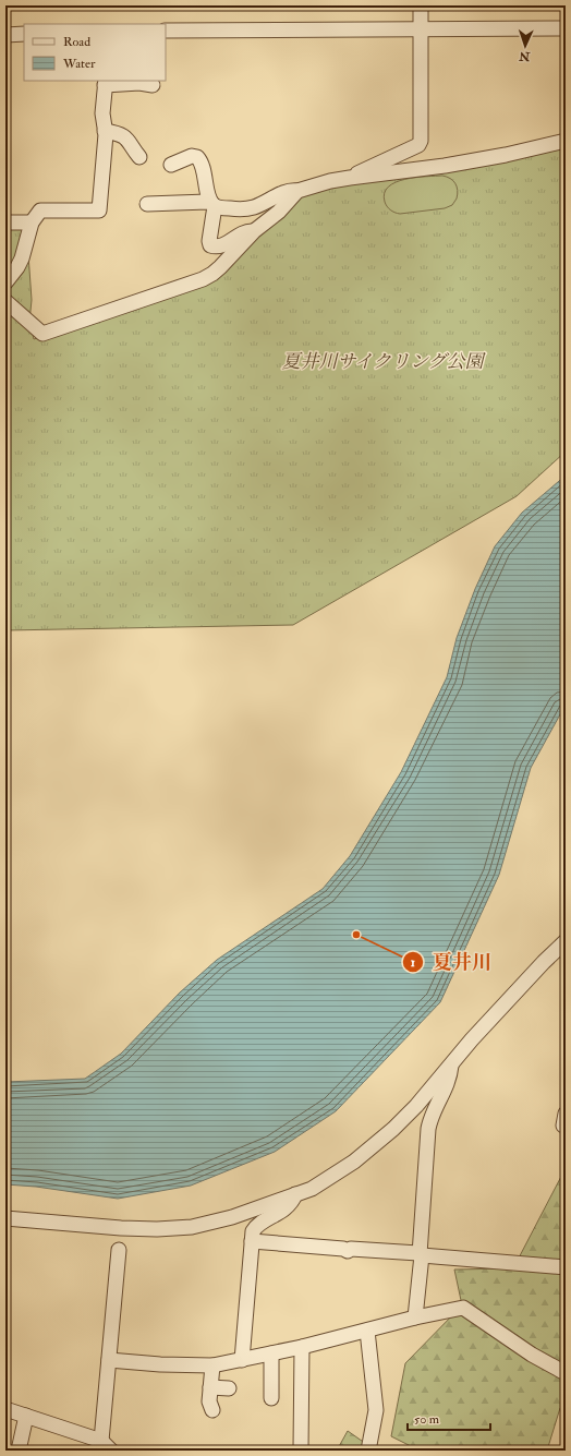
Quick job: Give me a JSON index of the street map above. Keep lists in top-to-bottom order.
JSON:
{
  "parks": ["夏井川サイクリング公園"],
  "places": ["夏井川"],
  "legend": ["Road", "Water"],
  "scale_bar": "50 m",
  "north": "bottom"
}
